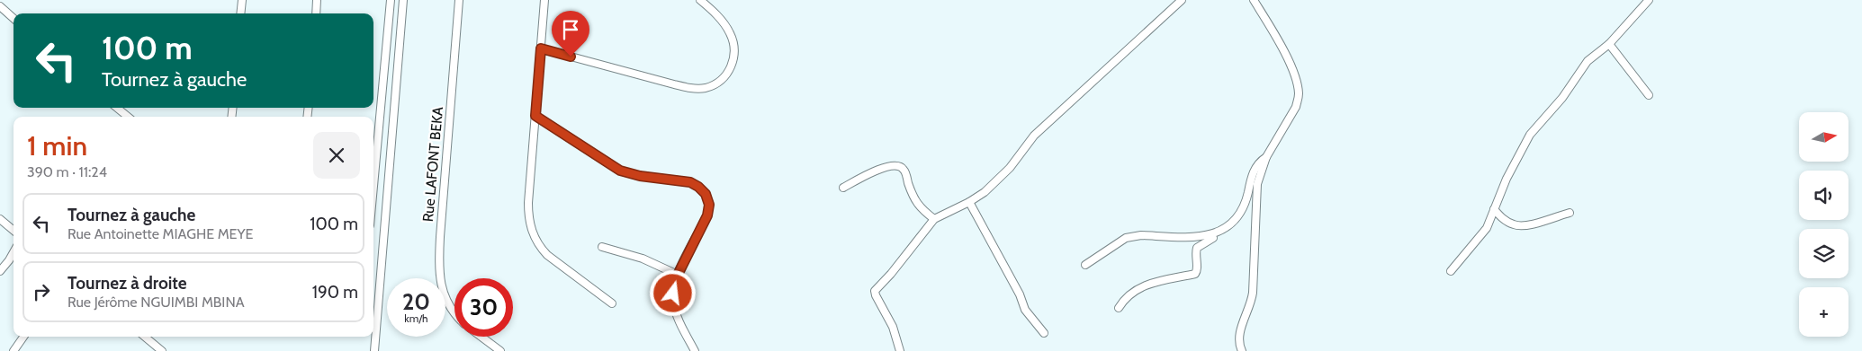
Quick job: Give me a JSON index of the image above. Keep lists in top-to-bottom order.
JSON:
{
  "streets": {
    "street": ["Rue LAFONT BEKA"]
  },
  "north": "right",
  "page": {
    "turn": ["100 m", "Tournez à gauche"],
    "map_buttons": "+",
    "heading": ["1 min", "390 m · 11:24"],
    "list": [
      {
        "name": "Tournez à gauche",
        "note": "Rue Antoinette MIAGHE MEYE",
        "value": "100 m"
      },
      {
        "name": "Tournez à droite",
        "note": "Rue Jérôme NGUIMBI MBINA",
        "value": "190 m"
      }
    ],
    "speed": "20 km/h",
    "limit": "30"
  }
}
